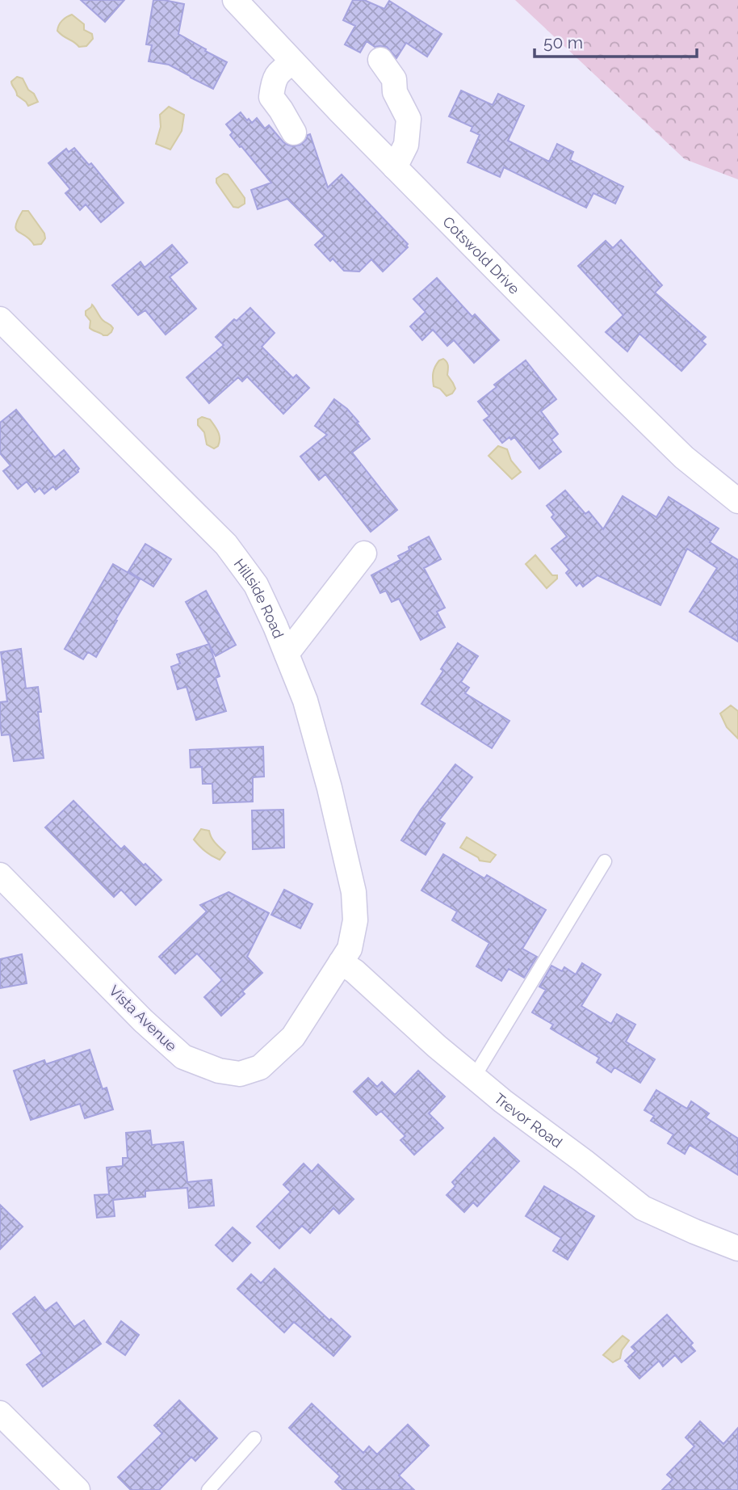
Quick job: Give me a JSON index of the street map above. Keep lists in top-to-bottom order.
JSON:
{
  "streets": {
    "street": [
      "Cotswold Drive",
      "Hillside Road",
      "Vista Avenue",
      "Trevor Road"
    ]
  },
  "crossings": [
    ["Hillside Road", "Vista Avenue"],
    ["Hillside Road", "Trevor Road"],
    ["Vista Avenue", "Trevor Road"]
  ],
  "scale_bar": "50 m"
}
